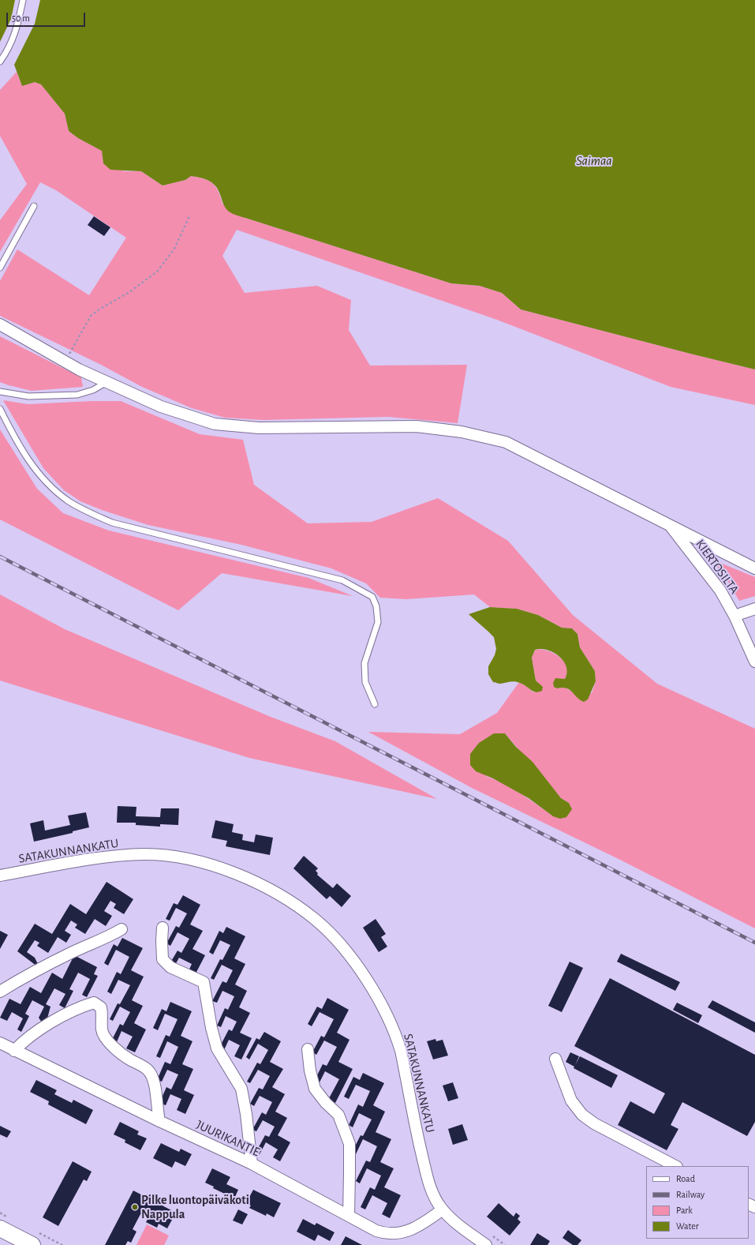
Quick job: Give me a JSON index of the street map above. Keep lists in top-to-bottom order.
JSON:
{
  "streets": {
    "street": ["KIERTOSILTA", "SATAKUNNANKATU", "JUURIKANTIE"]
  },
  "crossings": [
    ["SATAKUNNANKATU", "JUURIKANTIE"]
  ],
  "water": ["Saimaa"],
  "places": ["Pilke luontopäiväkoti Nappula"],
  "legend": [
    "Road",
    "Railway",
    "Park",
    "Water"
  ],
  "scale_bar": "50 m"
}
